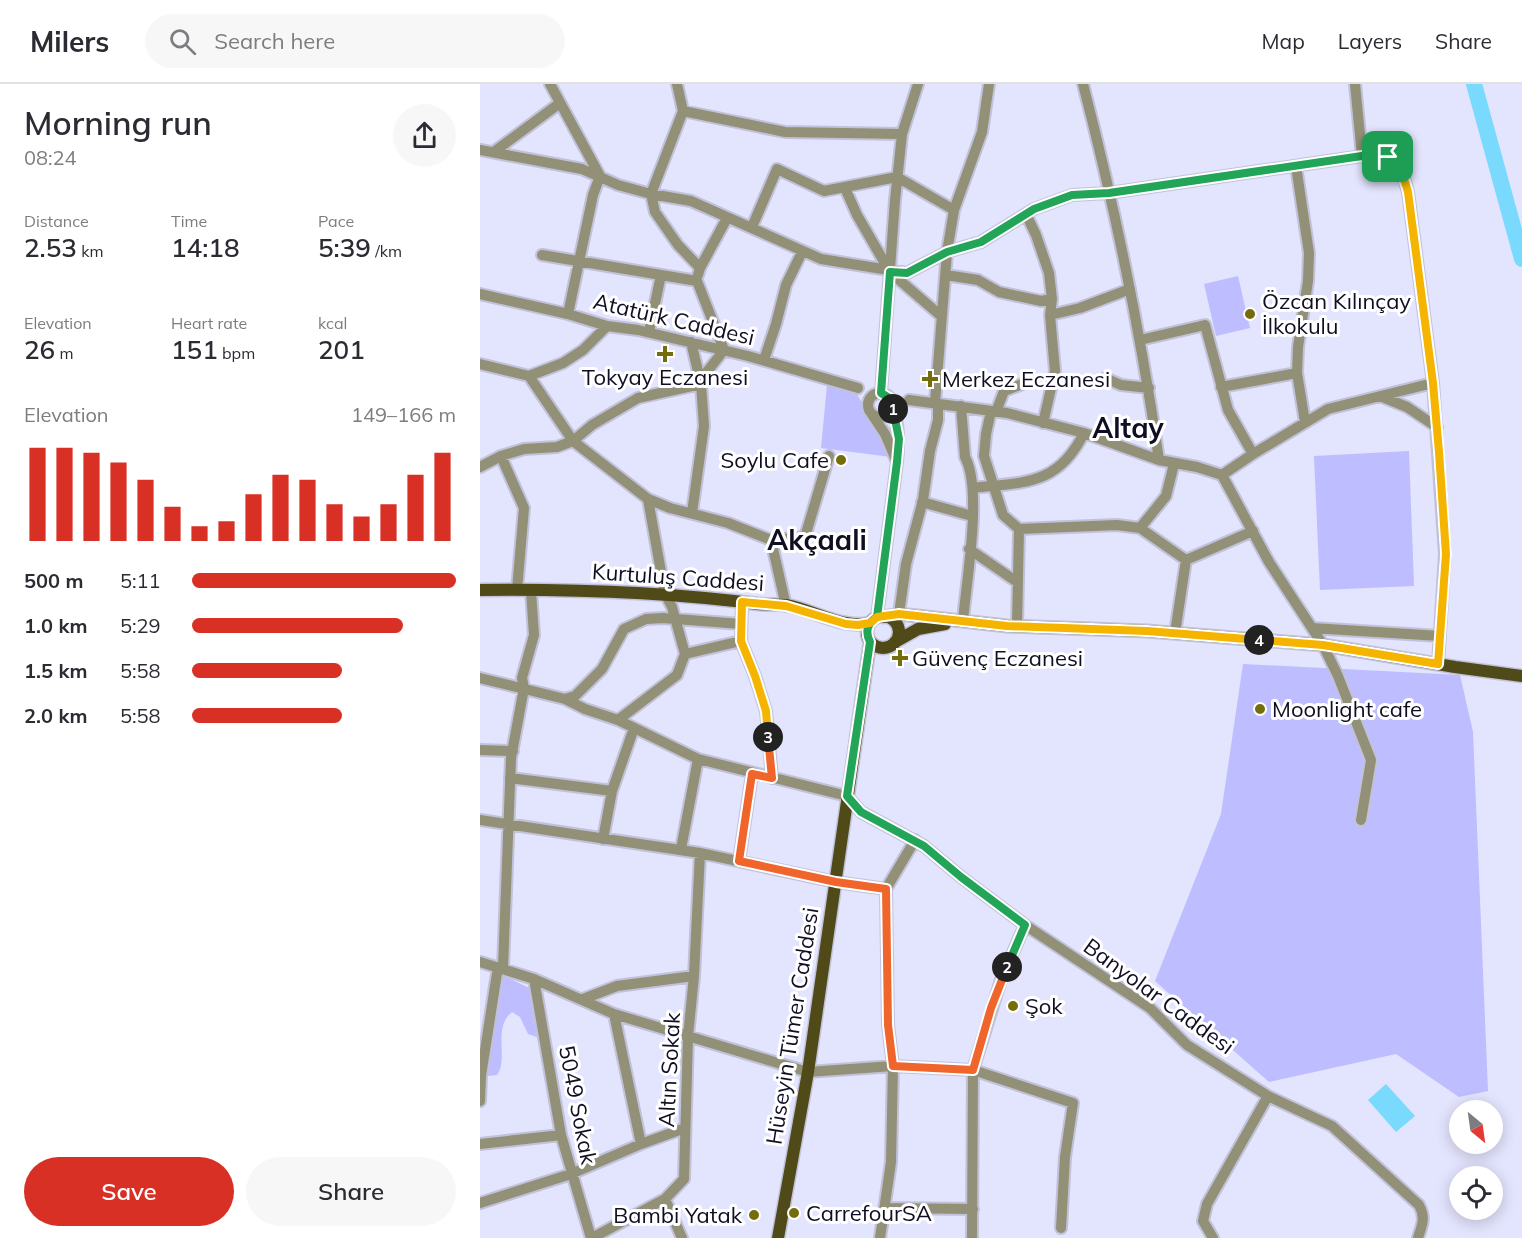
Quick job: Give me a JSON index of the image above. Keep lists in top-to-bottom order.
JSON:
{
  "streets": {
    "main road": ["Kurtuluş Caddesi", "Hüseyin Tümer Caddesi"],
    "street": [
      "Atatürk Caddesi",
      "Banyolar Caddesi",
      "Altın Sokak",
      "5049 Sokak"
    ]
  },
  "crossings": [
    ["Kurtuluş Caddesi", "Hüseyin Tümer Caddesi"],
    ["Banyolar Caddesi", "Hüseyin Tümer Caddesi"],
    ["Altın Sokak", "5049 Sokak"]
  ],
  "districts": ["Altay", "Akçaali"],
  "places": {
    "other": [
      "Özcan Kılınçay İlkokulu",
      "Soylu Cafe",
      "Moonlight cafe",
      "Şok",
      "CarrefourSA",
      "Bambi Yatak"
    ],
    "health": ["Tokyay Eczanesi", "Merkez Eczanesi", "Güvenç Eczanesi"]
  },
  "north": "bottom right",
  "page": {
    "header": "Milers",
    "search": "Search here",
    "nav": ["Map", "Layers", "Share"],
    "heading": ["Morning run", "08:24"],
    "stats": [
      ["Distance", "2.53 km"],
      ["Time", "14:18"],
      ["Pace", "5:39 /km"],
      ["Elevation", "26 m"],
      ["Heart rate", "151 bpm"],
      ["kcal", "201"]
    ],
    "chart": ["Elevation", "149–166 m"],
    "pins": [
      "1",
      "4",
      "3",
      "2"
    ],
    "list": [
      {
        "name": "500 m",
        "note": "5:11"
      },
      {
        "name": "1.0 km",
        "note": "5:29"
      },
      {
        "name": "1.5 km",
        "note": "5:58"
      },
      {
        "name": "2.0 km",
        "note": "5:58"
      }
    ],
    "buttons": ["Save", "Share"]
  }
}
